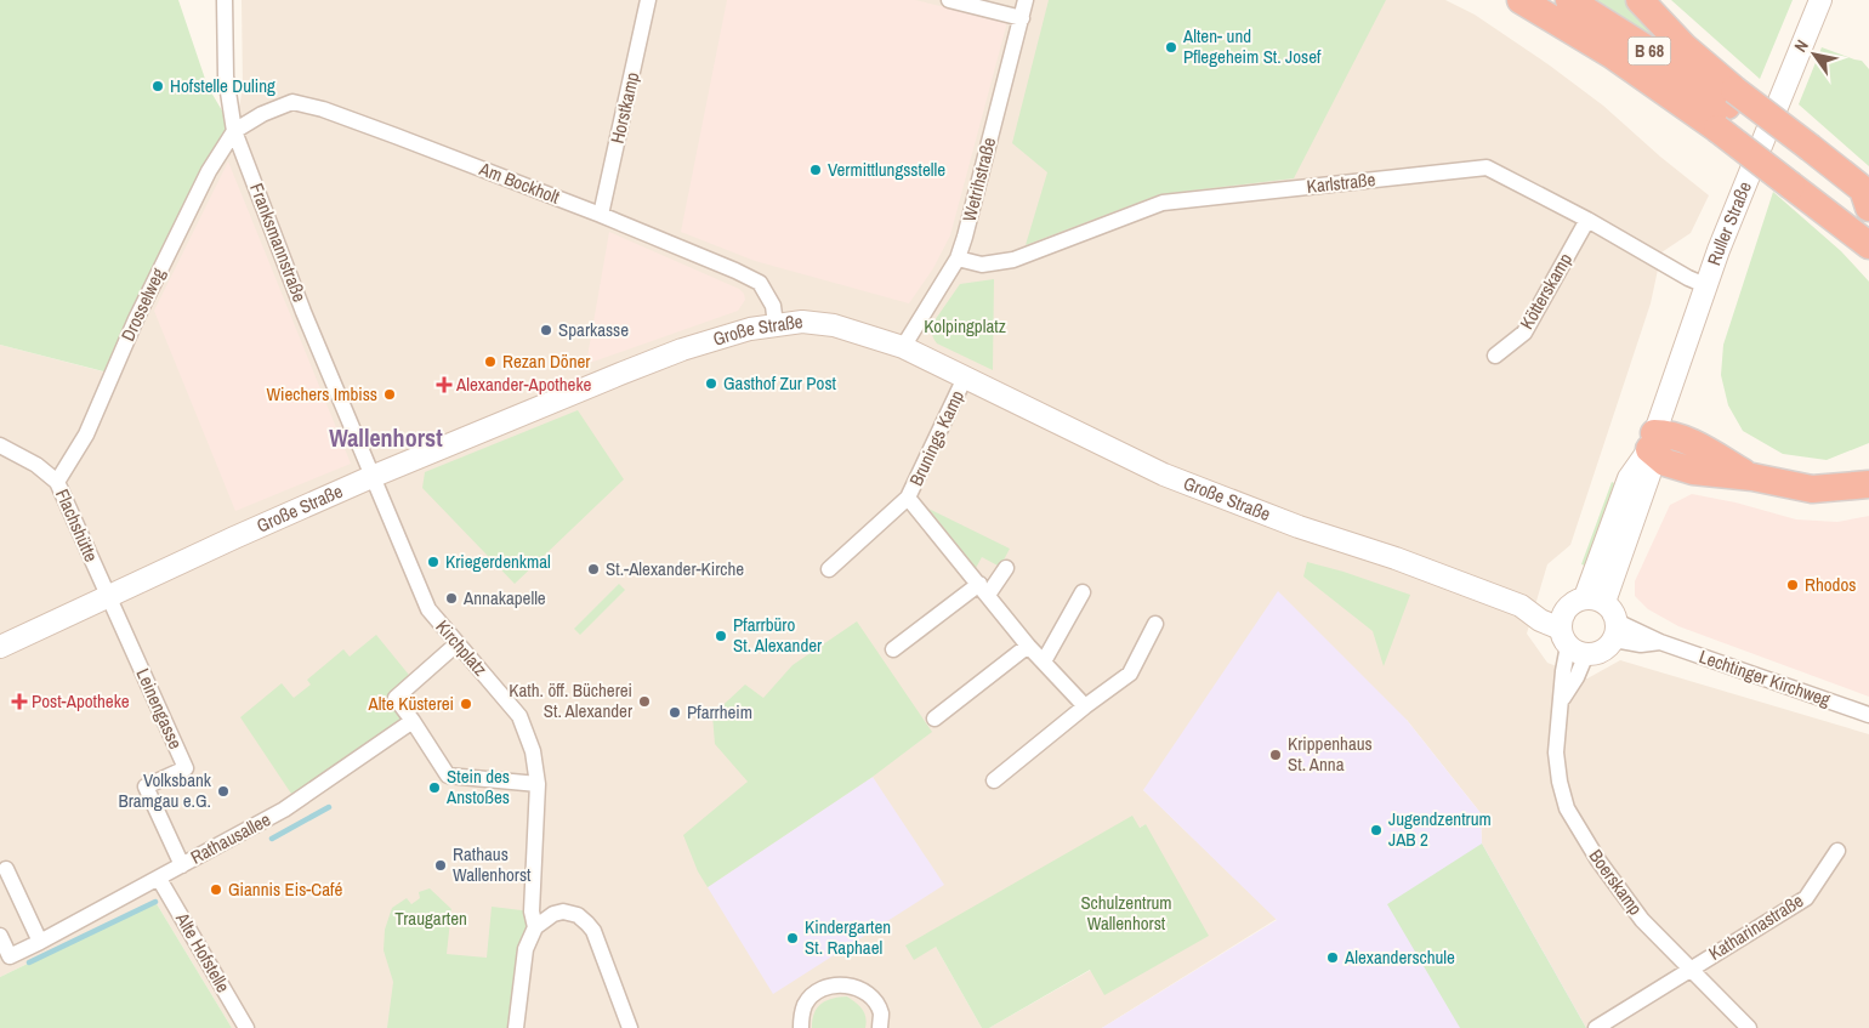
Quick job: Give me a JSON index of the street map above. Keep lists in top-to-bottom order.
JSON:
{
  "streets": {
    "highway": ["B 68"],
    "street": [
      "Horstkamp",
      "Wetrihstraße",
      "Am Bockholt",
      "Karlstraße",
      "Ruller Straße",
      "Franksmannstraße",
      "Kötterskamp",
      "Drosselweg",
      "Große Straße",
      "Brunings Kamp",
      "Flachshütte",
      "Kirchplatz",
      "Lechtinger Kirchweg",
      "Leinengasse",
      "Rathausallee",
      "Boerskamp",
      "Katharinastraße",
      "Alte Hofstelle"
    ]
  },
  "crossings": [
    ["Horstkamp", "Am Bockholt"],
    ["Wetrihstraße", "Karlstraße"],
    ["Wetrihstraße", "Große Straße"],
    ["Am Bockholt", "Franksmannstraße"],
    ["Am Bockholt", "Drosselweg"],
    ["Am Bockholt", "Große Straße"],
    ["Karlstraße", "Ruller Straße"],
    ["Karlstraße", "Kötterskamp"],
    ["Ruller Straße", "Große Straße"],
    ["Ruller Straße", "Lechtinger Kirchweg"],
    ["Ruller Straße", "Boerskamp"],
    ["Franksmannstraße", "Drosselweg"],
    ["Franksmannstraße", "Große Straße"],
    ["Franksmannstraße", "Kirchplatz"],
    ["Drosselweg", "Flachshütte"],
    ["Große Straße", "Brunings Kamp"],
    ["Große Straße", "Flachshütte"],
    ["Große Straße", "Kirchplatz"],
    ["Große Straße", "Lechtinger Kirchweg"],
    ["Große Straße", "Leinengasse"],
    ["Große Straße", "Boerskamp"],
    ["Flachshütte", "Leinengasse"],
    ["Lechtinger Kirchweg", "Boerskamp"],
    ["Leinengasse", "Rathausallee"],
    ["Rathausallee", "Alte Hofstelle"],
    ["Boerskamp", "Katharinastraße"]
  ],
  "districts": ["Wallenhorst"],
  "parks": ["Kolpingplatz", "Schulzentrum Wallenhorst", "Traugarten"],
  "places": {
    "other": [
      "Alten- und Pflegeheim St. Josef",
      "Hofstelle Duling",
      "Vermittlungsstelle",
      "Sparkasse",
      "Rezan Döner",
      "Gasthof Zur Post",
      "Wiechers Imbiss",
      "Kriegerdenkmal",
      "St.-Alexander-Kirche",
      "Rhodos",
      "Annakapelle",
      "Pfarrbüro St. Alexander",
      "Kath. öff. Bücherei St. Alexander",
      "Alte Küsterei",
      "Pfarrheim",
      "Krippenhaus St. Anna",
      "Stein des Anstoßes",
      "Volksbank Bramgau e.G.",
      "Jugendzentrum JAB 2",
      "Rathaus Wallenhorst",
      "Giannis Eis-Café",
      "Kindergarten St. Raphael",
      "Alexanderschule"
    ],
    "health": ["Alexander-Apotheke", "Post-Apotheke"]
  },
  "north": "top left"
}
